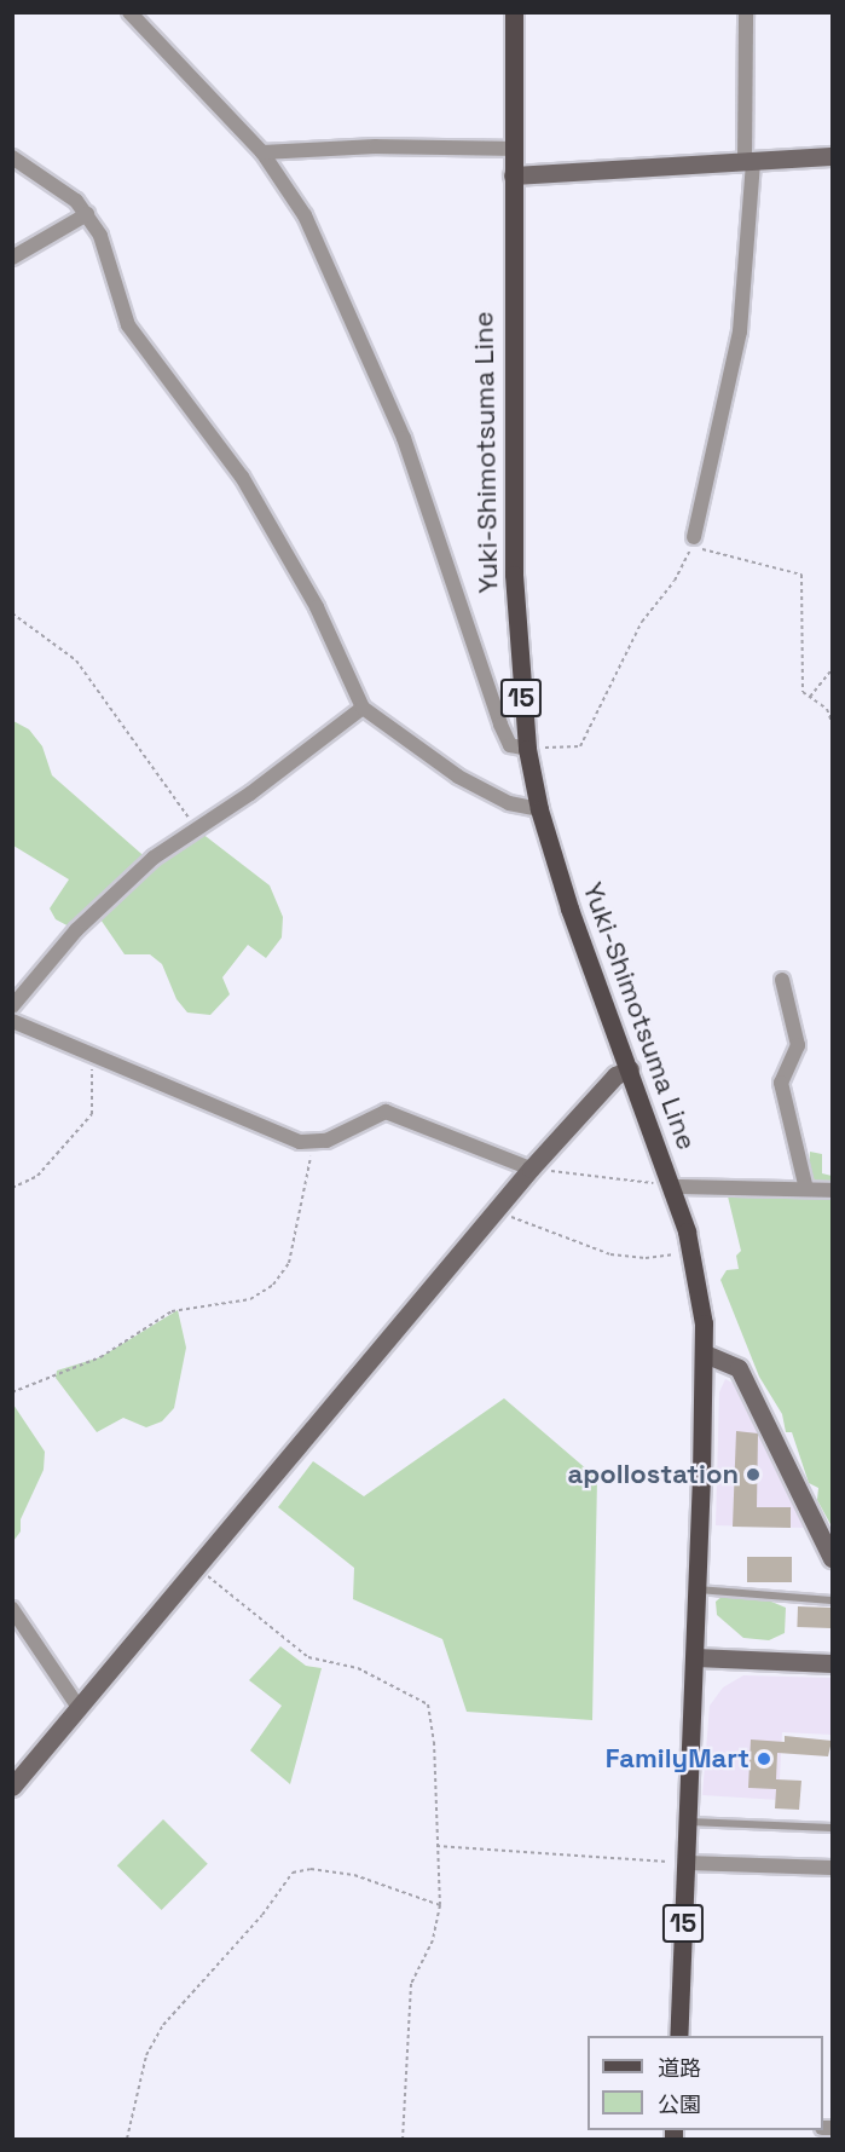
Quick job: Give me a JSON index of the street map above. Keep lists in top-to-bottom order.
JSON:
{
  "streets": {
    "main road": ["Yuki-Shimotsuma Line", "15"]
  },
  "places": ["apollostation", "FamilyMart"],
  "legend": ["道路", "公園"]
}
